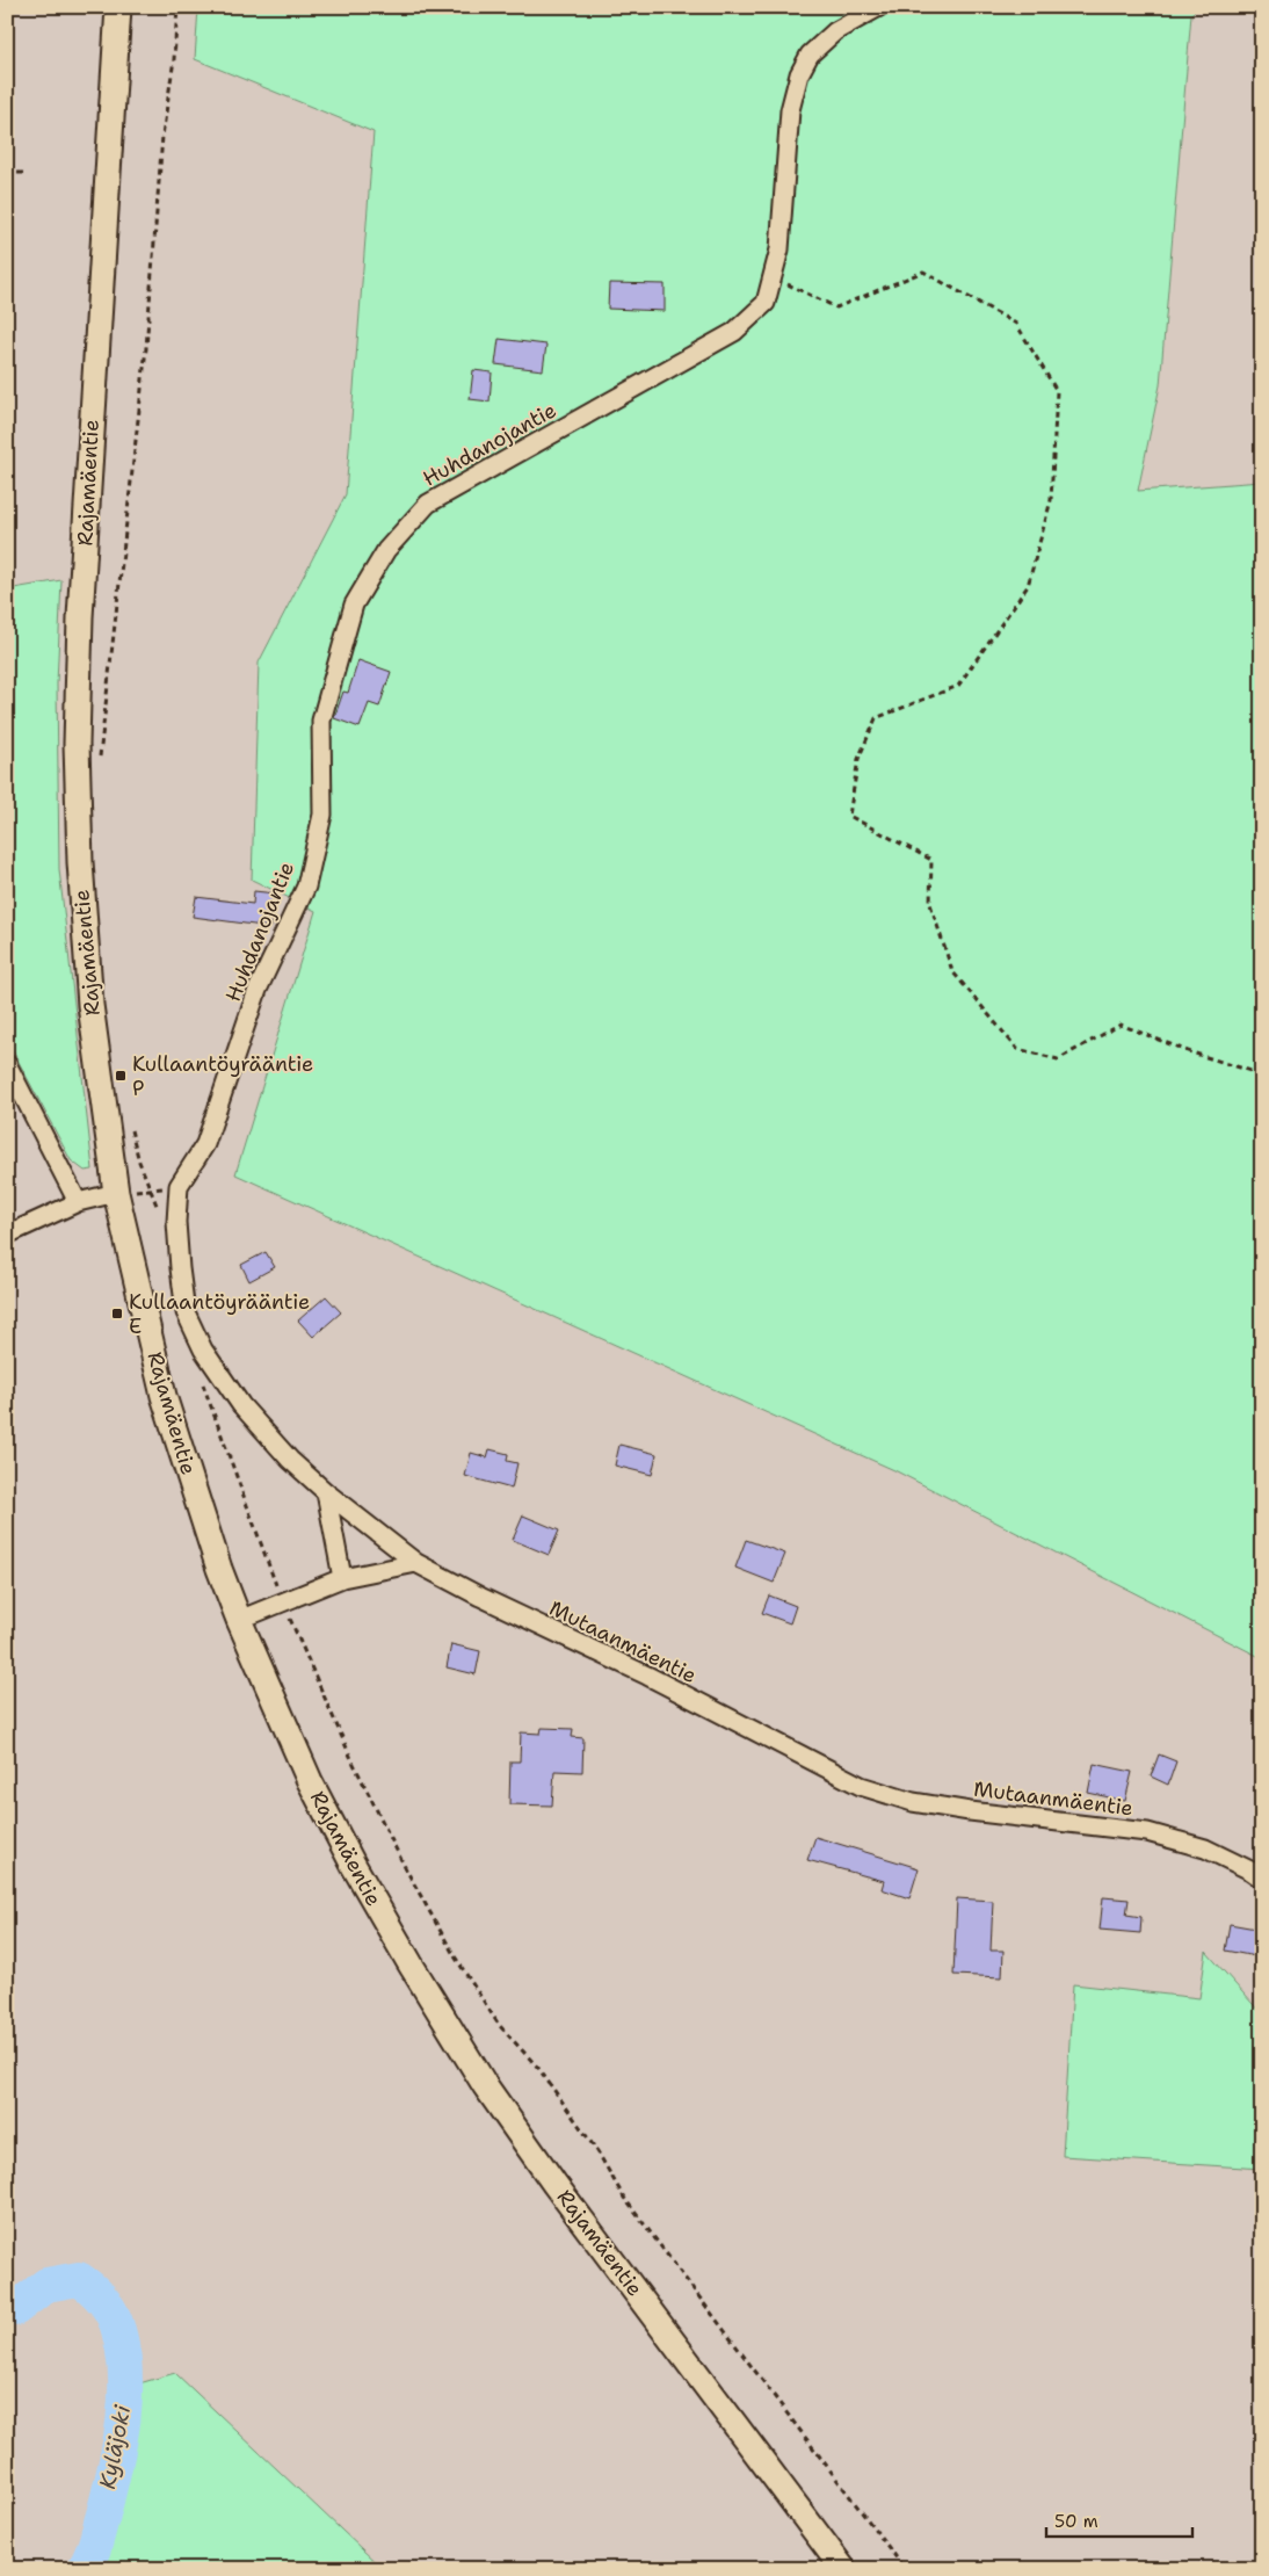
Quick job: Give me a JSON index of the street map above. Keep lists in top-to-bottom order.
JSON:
{
  "streets": {
    "main road": ["Rajamäentie"],
    "street": ["Huhdanojantie", "Mutaanmäentie"]
  },
  "crossings": [
    ["Huhdanojantie", "Mutaanmäentie"]
  ],
  "water": ["Kyläjoki"],
  "places": {
    "transit": ["Kullaantöyrääntie P", "Kullaantöyrääntie E"]
  },
  "scale_bar": "50 m"
}
